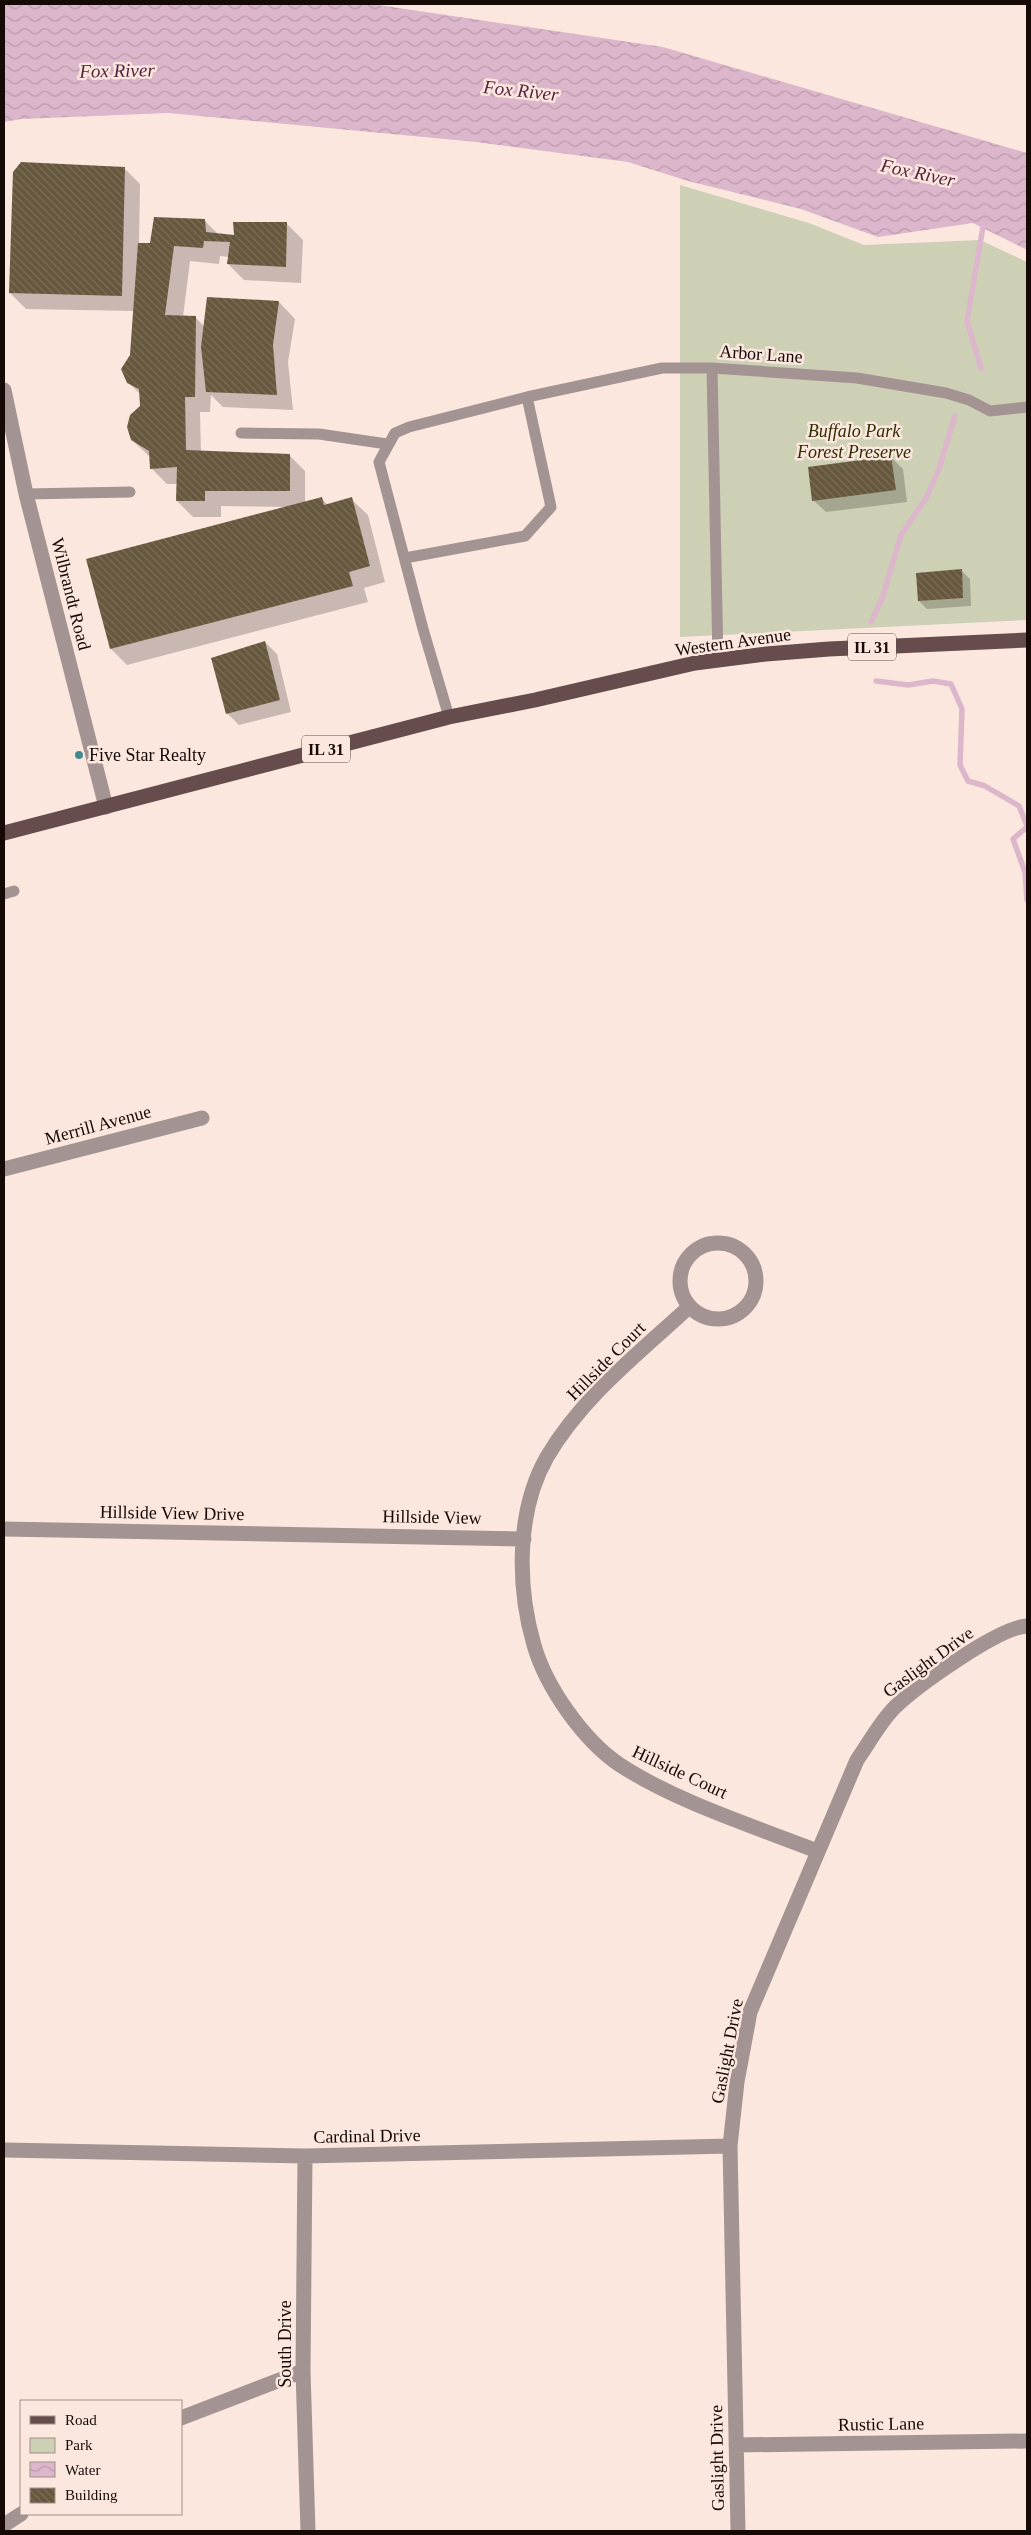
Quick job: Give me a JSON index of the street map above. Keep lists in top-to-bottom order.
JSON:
{
  "streets": {
    "main road": ["Western Avenue", "IL 31"],
    "street": [
      "Wilbrandt Road",
      "Merrill Avenue",
      "Hillside Court",
      "Hillside View Drive",
      "Hillside View",
      "Gaslight Drive",
      "Cardinal Drive",
      "South Drive",
      "Rustic Lane"
    ],
    "lane": ["Arbor Lane"]
  },
  "crossings": [
    ["Wilbrandt Road", "IL 31"],
    ["Western Avenue", "IL 31"],
    ["Hillside Court", "Hillside View"],
    ["Hillside Court", "Gaslight Drive"],
    ["Hillside View Drive", "Hillside View"],
    ["Gaslight Drive", "Cardinal Drive"],
    ["Gaslight Drive", "Rustic Lane"],
    ["Cardinal Drive", "South Drive"]
  ],
  "water": ["Fox River"],
  "parks": ["Buffalo Park Forest Preserve"],
  "places": ["Five Star Realty"],
  "legend": [
    "Road",
    "Park",
    "Water",
    "Building"
  ]
}
